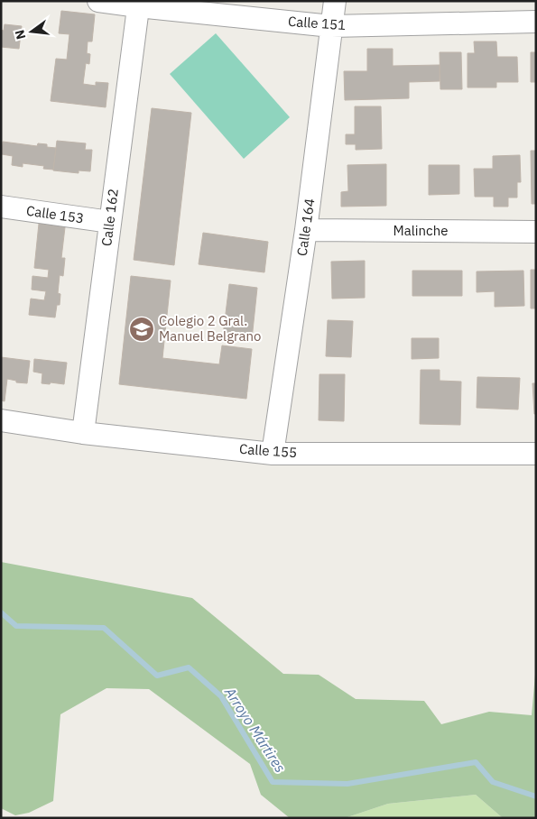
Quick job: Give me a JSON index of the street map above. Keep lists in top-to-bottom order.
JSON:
{
  "streets": {
    "street": [
      "Calle 151",
      "Calle 153",
      "Calle 162",
      "Calle 164",
      "Malinche",
      "Calle 155"
    ]
  },
  "crossings": [
    ["Calle 151", "Calle 162"],
    ["Calle 151", "Calle 164"],
    ["Calle 153", "Calle 162"],
    ["Calle 162", "Calle 155"],
    ["Calle 164", "Malinche"],
    ["Calle 164", "Calle 155"]
  ],
  "water": ["Arroyo Mártires"],
  "places": {
    "school or university": ["Colegio 2 Gral. Manuel Belgrano"]
  },
  "north": "left"
}
